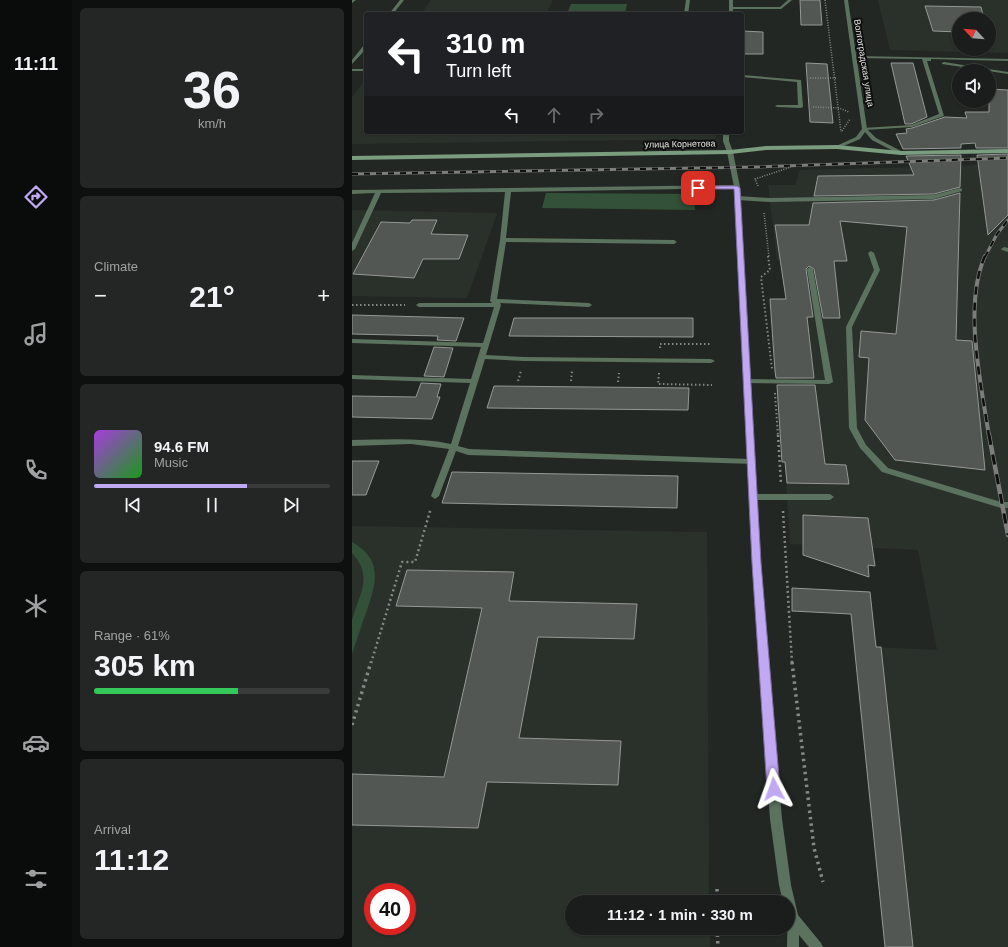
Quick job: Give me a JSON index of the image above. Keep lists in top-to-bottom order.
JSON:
{
  "streets": {
    "main road": ["улица Корнетова"],
    "street": ["Волгоградская улица"]
  },
  "north": "top left",
  "page": {
    "tabs": "11:11",
    "tile": [
      ["36", "km/h"],
      "Climate",
      ["Range · 61%", "305 km"],
      ["Arrival", "11:12"]
    ],
    "turn": ["310 m", "Turn left"],
    "heat": ["−", "21°", "+"],
    "song": ["94.6 FM", "Music"],
    "limit": "40",
    "trip": "11:12 · 1 min · 330 m"
  }
}
